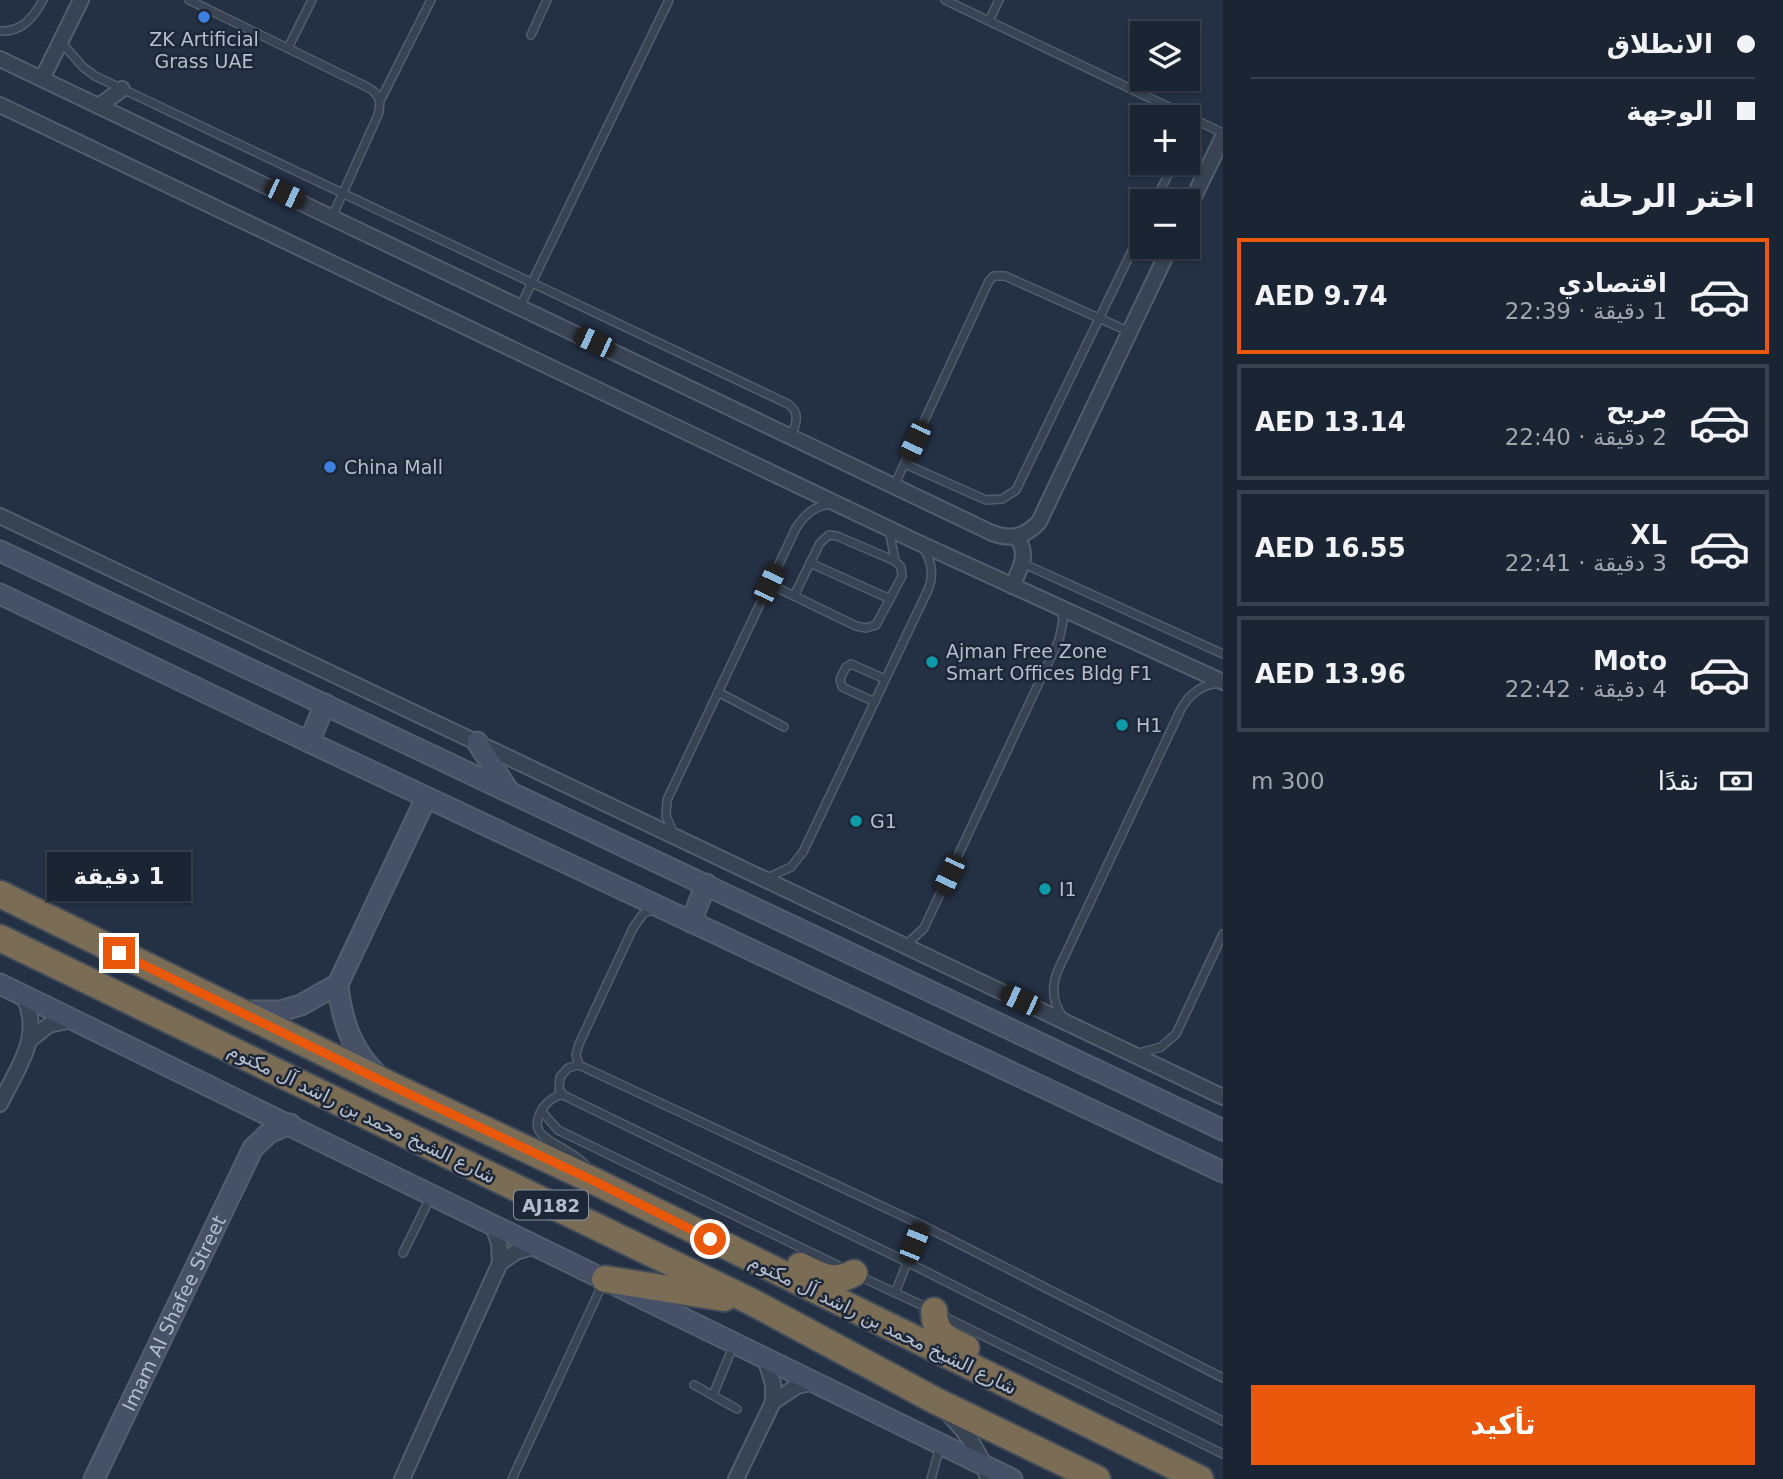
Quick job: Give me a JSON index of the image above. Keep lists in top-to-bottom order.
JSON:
{
  "streets": {
    "highway": ["شارع الشيخ محمد بن راشد آل مكتوم", "AJ182"],
    "street": ["Imam Al Shafee Street"]
  },
  "places": [
    "ZK Artificial Grass UAE",
    "China Mall",
    "Ajman Free Zone Smart Offices Bldg F1",
    "H1",
    "G1",
    "I1"
  ],
  "page": {
    "banner": ["الانطلاق", "الوجهة"],
    "map_buttons": ["+", "−"],
    "heading": "اختر الرحلة",
    "list": [
      {
        "name": "اقتصادي",
        "note": "1 دقيقة · 22:39",
        "value": "AED 9.74"
      },
      {
        "name": "مريح",
        "note": "2 دقيقة · 22:40",
        "value": "AED 13.14"
      },
      {
        "name": "XL",
        "note": "3 دقيقة · 22:41",
        "value": "AED 16.55"
      },
      {
        "name": "Moto",
        "note": "4 دقيقة · 22:42",
        "value": "AED 13.96"
      }
    ],
    "pay": ["نقدًا", "300 m"],
    "bubble": "1 دقيقة",
    "buttons": "تأكيد"
  }
}
